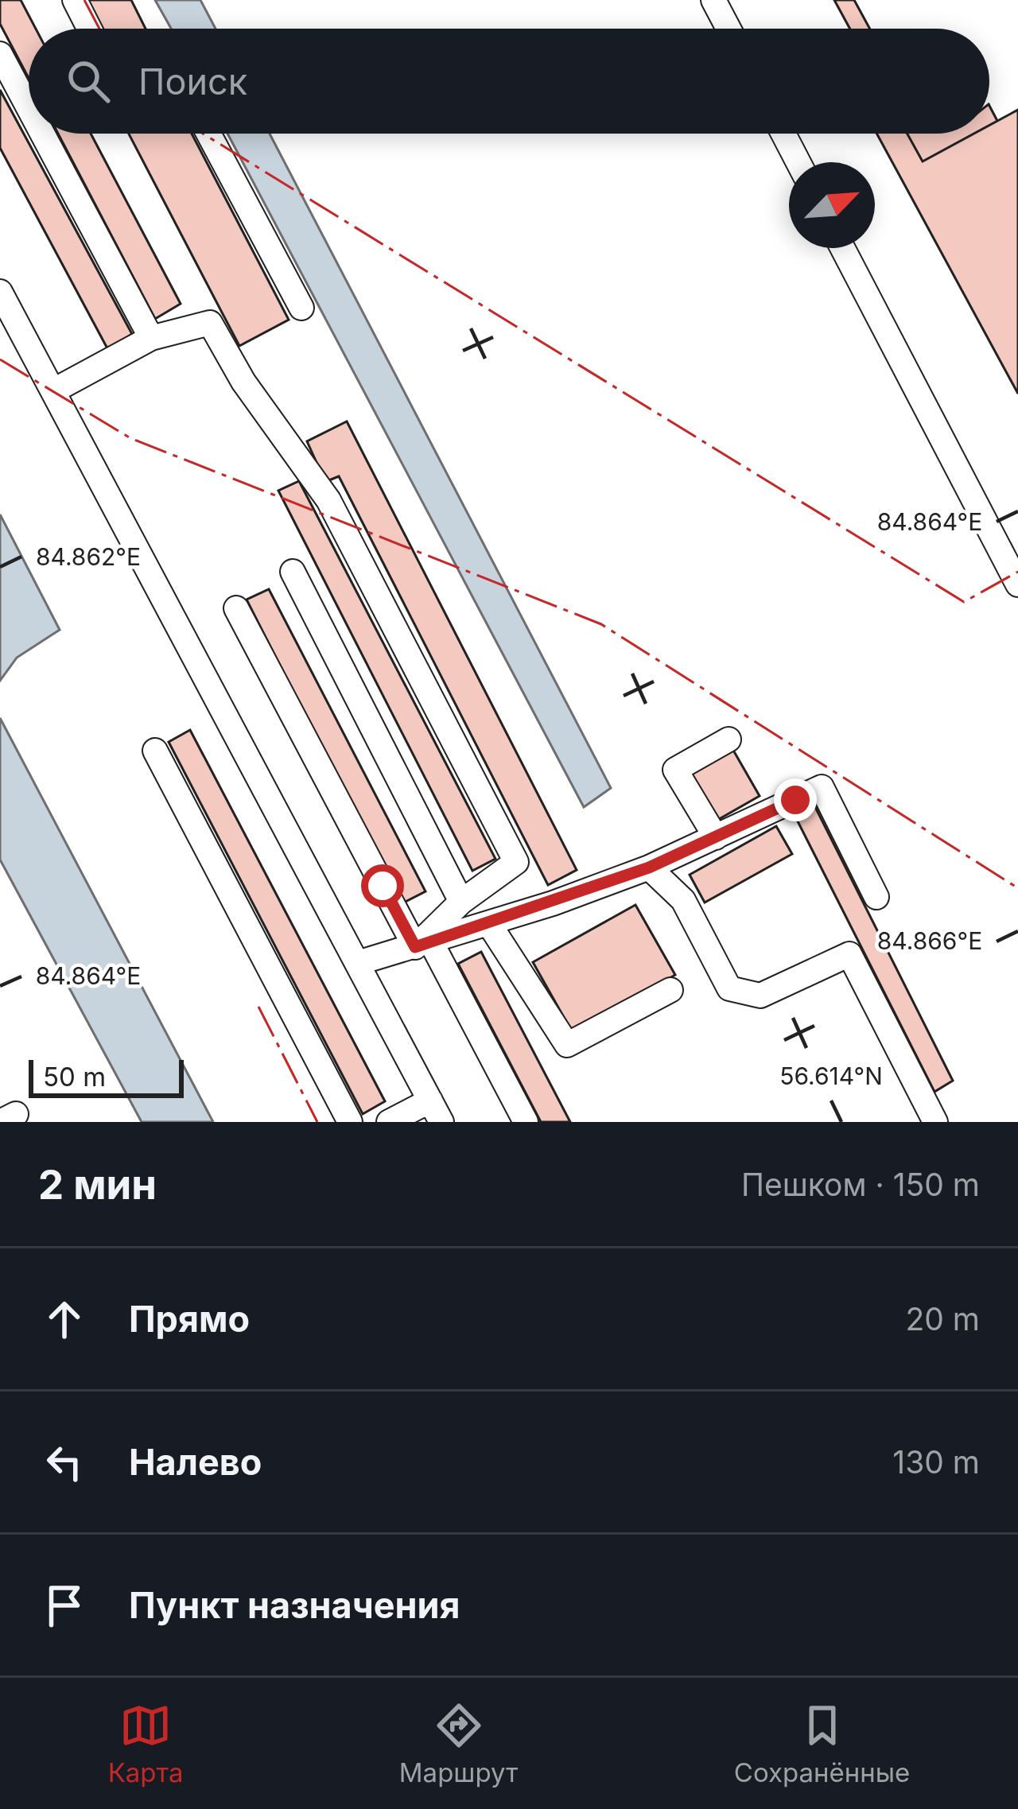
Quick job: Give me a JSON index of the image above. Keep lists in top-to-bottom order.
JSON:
{
  "scale_bar": "50 m",
  "north": "top right",
  "page": {
    "search": "Поиск",
    "scale": "50 m",
    "heading": ["2 мин", "Пешком · 150 m"],
    "list": [
      ["Прямо", "20 m"],
      ["Налево", "130 m"],
      "Пункт назначения"
    ],
    "nav": ["Карта", "Маршрут", "Сохранённые"]
  },
  "coordinates": [
    "84.864°E",
    "84.862°E",
    "84.866°E",
    "56.614°N"
  ]
}
